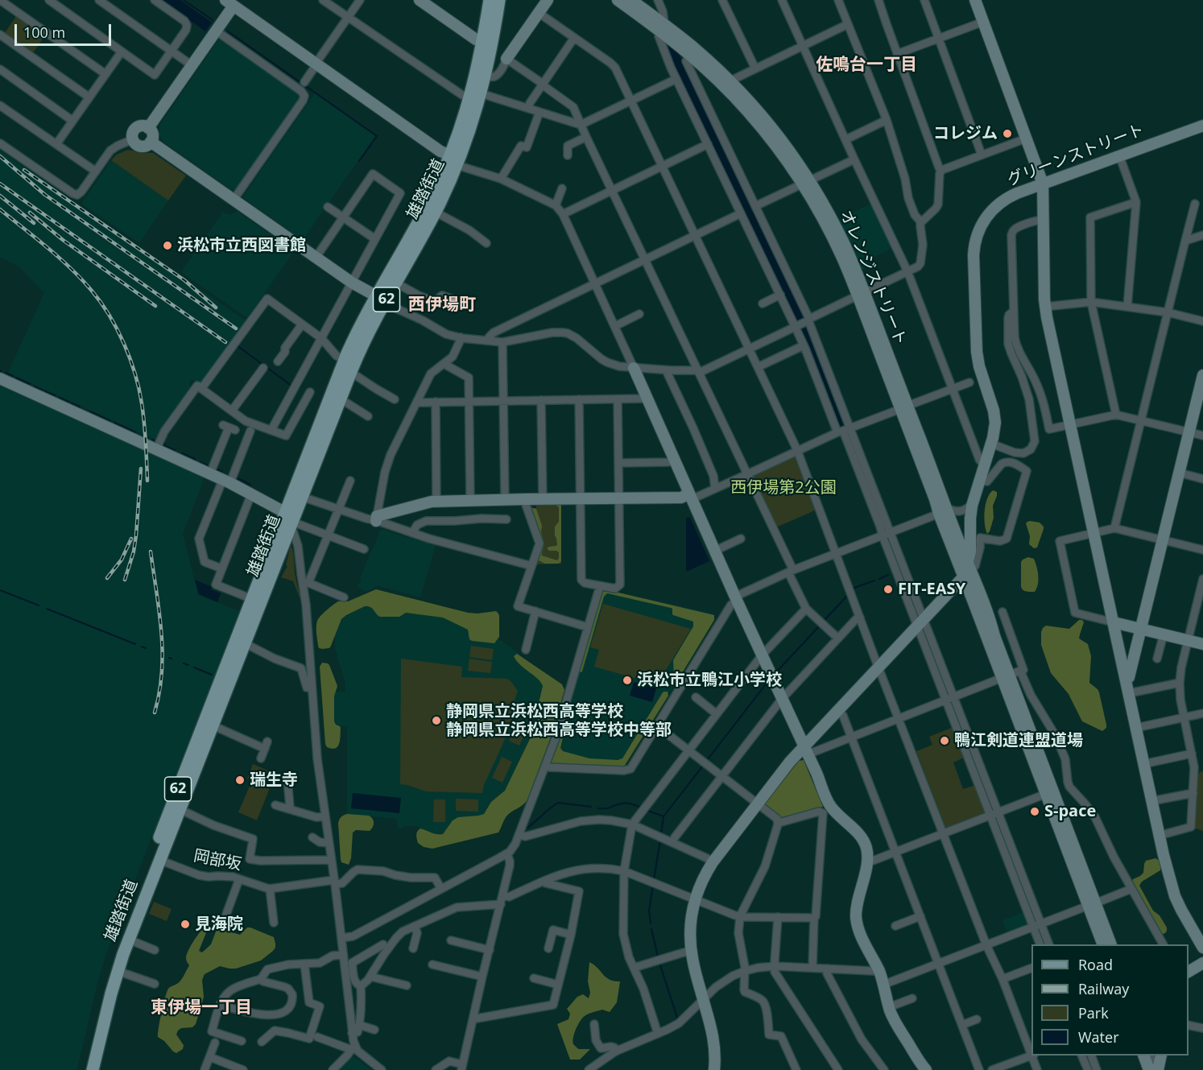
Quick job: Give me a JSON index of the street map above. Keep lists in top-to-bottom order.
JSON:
{
  "streets": {
    "main road": ["雄踏街道", "62"],
    "street": ["グリーンストリート", "オレンジストリート", "岡部坂"]
  },
  "crossings": [
    ["グリーンストリート", "オレンジストリート"],
    ["雄踏街道", "62"],
    ["雄踏街道", "岡部坂"]
  ],
  "districts": ["佐鳴台一丁目", "西伊場町", "東伊場一丁目"],
  "parks": ["西伊場第2公園"],
  "places": [
    "コレジム",
    "浜松市立西図書館",
    "FIT-EASY",
    "浜松市立鴨江小学校",
    "静岡県立浜松西高等学校 静岡県立浜松西高等学校中等部",
    "鴨江剣道連盟道場",
    "瑞生寺",
    "S-pace",
    "見海院"
  ],
  "legend": [
    "Road",
    "Railway",
    "Park",
    "Water"
  ],
  "scale_bar": "100 m"
}
